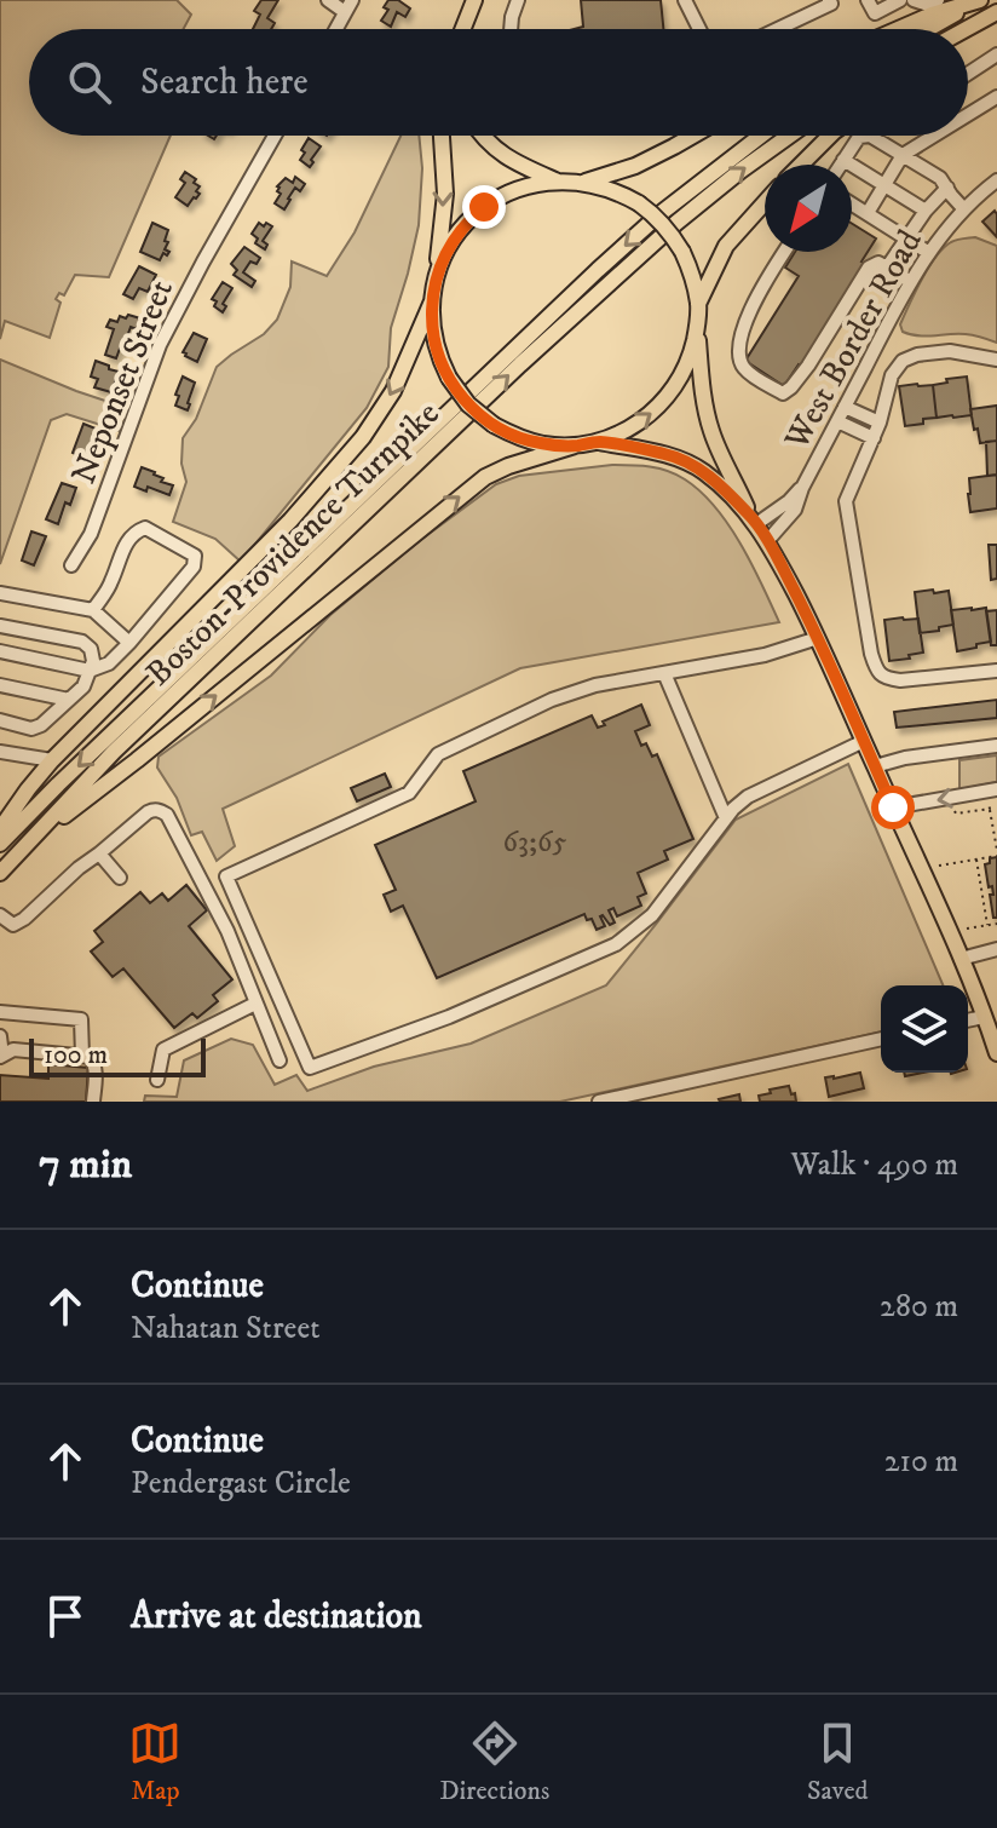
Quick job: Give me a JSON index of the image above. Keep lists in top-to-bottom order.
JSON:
{
  "streets": {
    "main road": ["Boston-Providence Turnpike"],
    "street": ["West Border Road", "Neponset Street"]
  },
  "house_numbers": ["63;65"],
  "scale_bar": "100 m",
  "north": "bottom left",
  "page": {
    "search": "Search here",
    "scale": "100 m",
    "heading": ["7 min", "Walk · 490 m"],
    "list": [
      ["Continue", "Nahatan Street", "280 m"],
      ["Continue", "Pendergast Circle", "210 m"],
      "Arrive at destination"
    ],
    "nav": ["Map", "Directions", "Saved"]
  }
}
